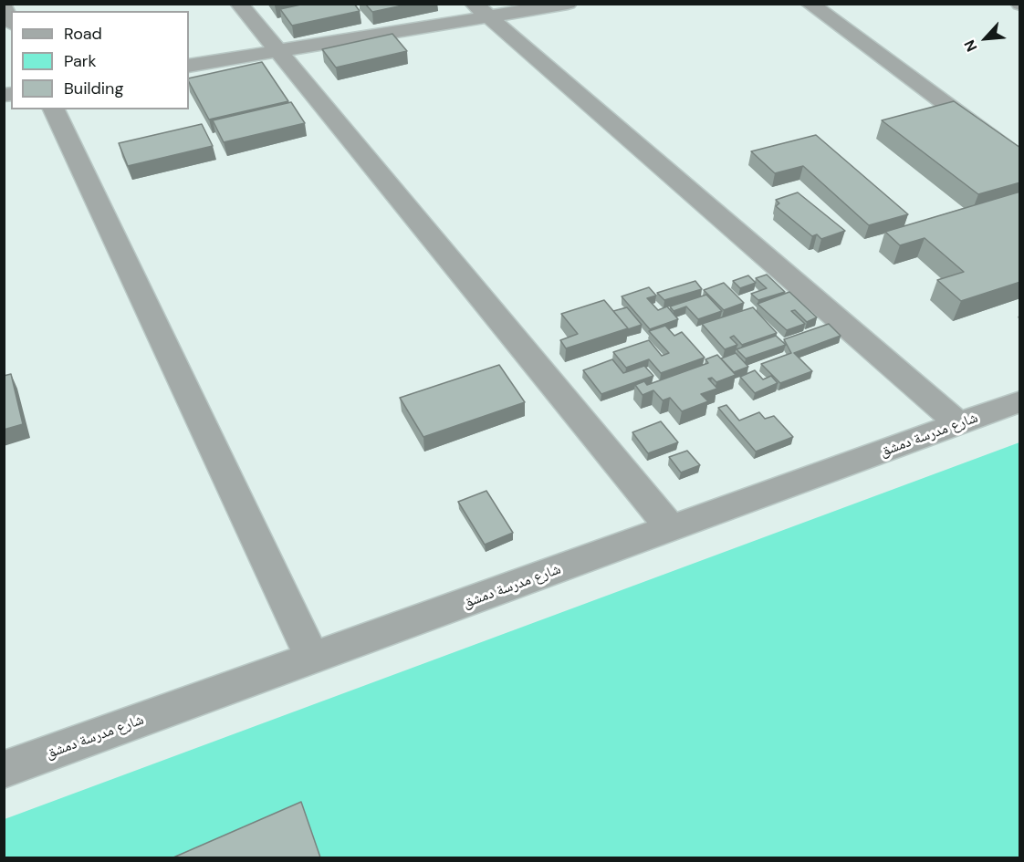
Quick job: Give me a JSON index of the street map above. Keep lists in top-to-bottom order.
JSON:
{
  "streets": {
    "street": ["شارع مدرسة دمشق"]
  },
  "legend": ["Road", "Park", "Building"],
  "north": "bottom left"
}
